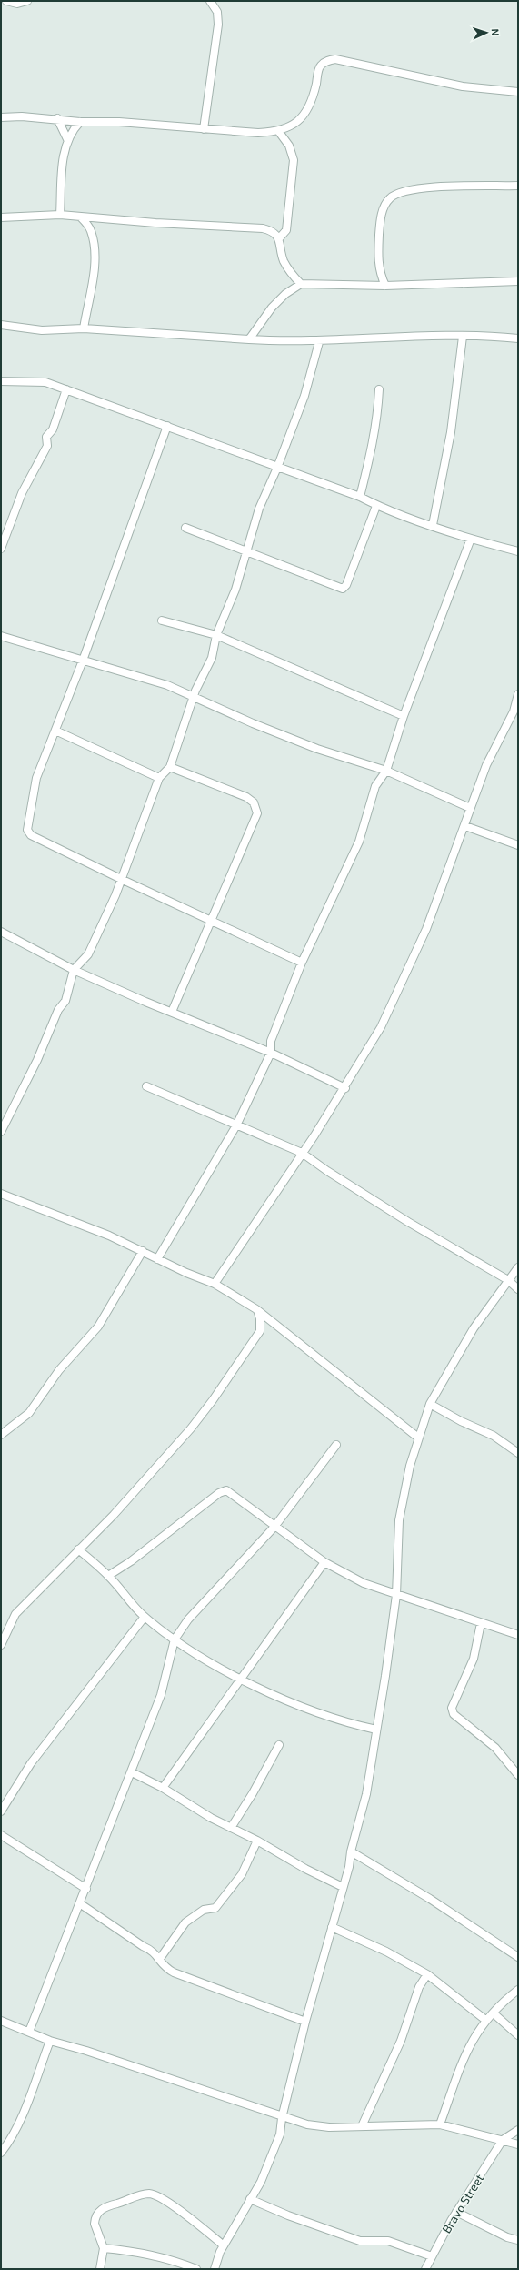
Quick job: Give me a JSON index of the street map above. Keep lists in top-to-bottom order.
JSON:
{
  "streets": {
    "street": ["Bravo Street"]
  },
  "north": "right"
}
